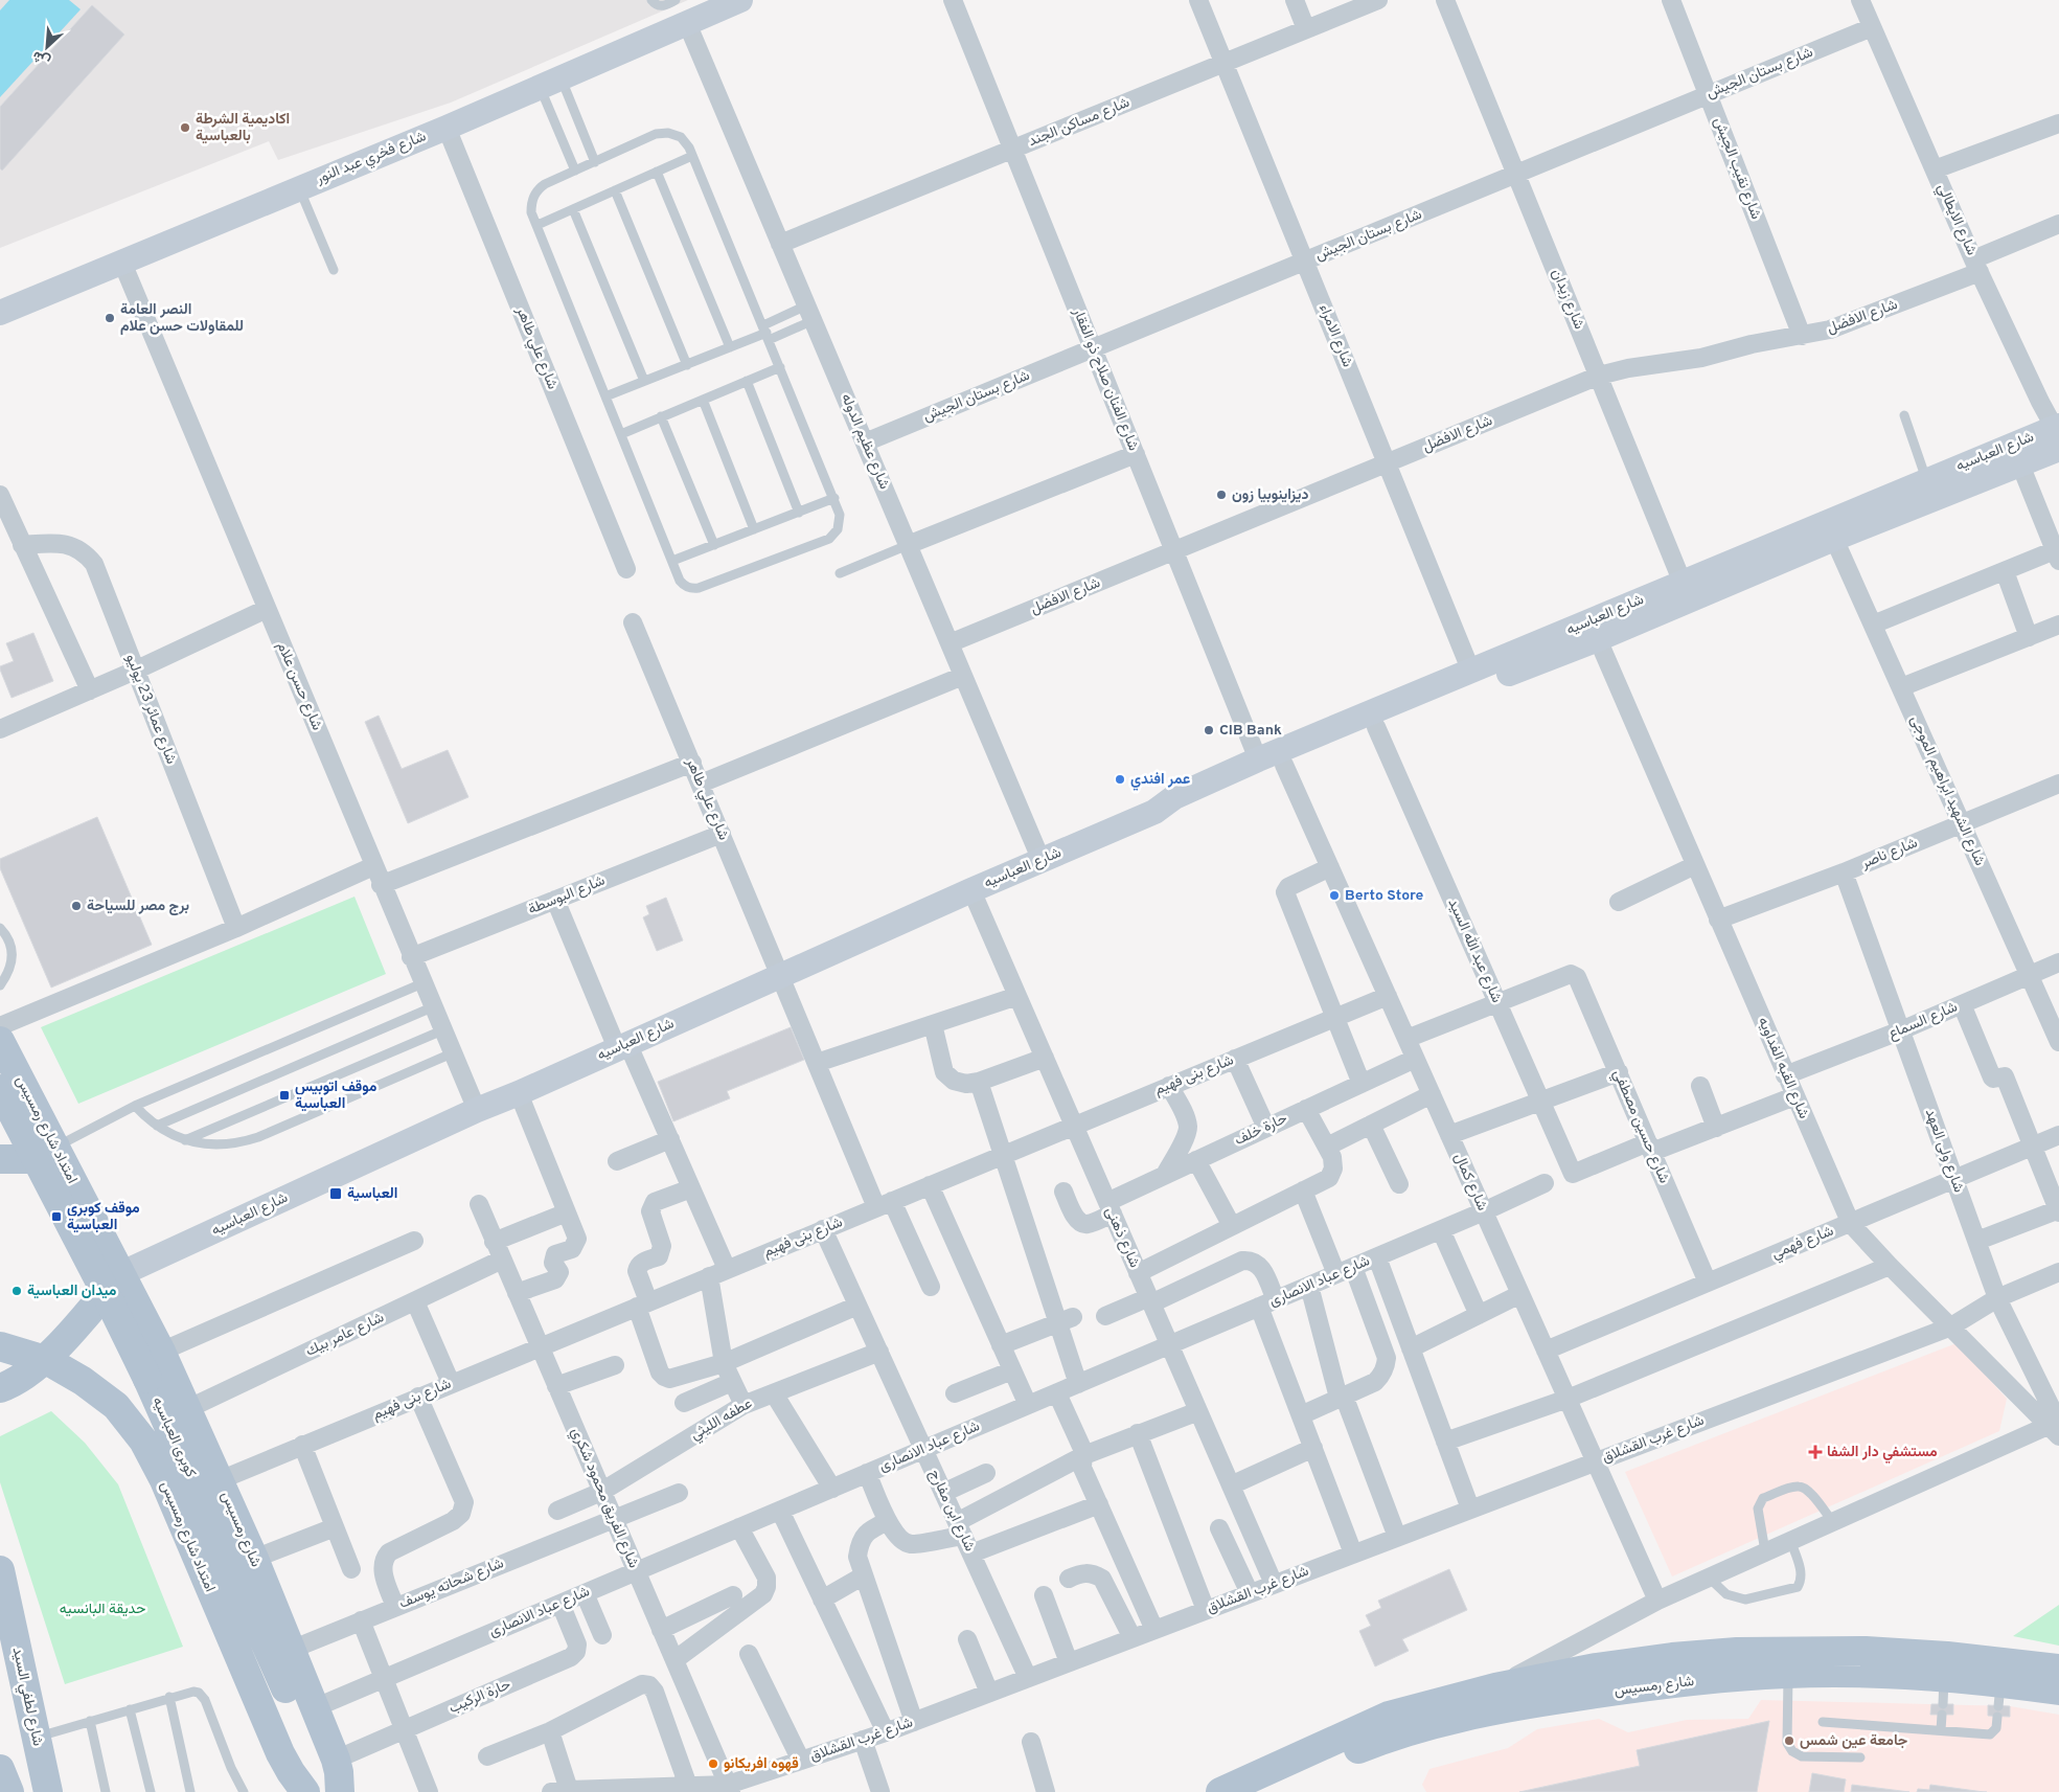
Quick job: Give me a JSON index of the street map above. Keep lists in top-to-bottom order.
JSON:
{
  "streets": {
    "main road": [
      "شارع فخري عبد النور",
      "شارع العباسيه",
      "امتداد شارع رمسيس",
      "كوبرى العباسيه",
      "شارع رمسيس",
      "شارع لطفي السيد"
    ],
    "street": [
      "شارع بستان الجيش",
      "شارع مساكن الجند",
      "شارع نقيب الجيش",
      "شارع الايطالي",
      "شارع زيدان",
      "شارع الافضل",
      "شارع الامراء",
      "شارع علي طاهر",
      "شارع الفنان صلاح ذو الفقار",
      "شارع عظيم الدوله",
      "شارع حسن علام",
      "شارع عمائر 23 يوليو",
      "شارع الشهيد ابراهيم الموجى",
      "شارع ناصر",
      "شارع البوسطة",
      "شارع عبد الله السيد",
      "شارع السماع",
      "شارع القبه الفداويه",
      "شارع بنى فهيم",
      "شارع حسين مصطفي",
      "حارة خلف",
      "شارع ولى العهد",
      "شارع كمال",
      "شارع ذهنى",
      "شارع فهمي",
      "شارع عباد الانصارى",
      "شارع عامر بيك",
      "عطفه الليثي",
      "شارع غرب القشلاق",
      "شارع الفريق محمود شكري",
      "شارع ابن مفارج",
      "شارع شحاته يوسف",
      "حارة الركيب"
    ]
  },
  "crossings": [
    ["شارع بستان الجيش", "شارع نقيب الجيش"],
    ["شارع بستان الجيش", "شارع الايطالي"],
    ["شارع بستان الجيش", "شارع زيدان"],
    ["شارع بستان الجيش", "شارع الامراء"],
    ["شارع بستان الجيش", "شارع الفنان صلاح ذو الفقار"],
    ["شارع بستان الجيش", "شارع عظيم الدوله"],
    ["شارع مساكن الجند", "شارع الامراء"],
    ["شارع مساكن الجند", "شارع الفنان صلاح ذو الفقار"],
    ["شارع مساكن الجند", "شارع عظيم الدوله"],
    ["شارع فخري عبد النور", "شارع علي طاهر"],
    ["شارع فخري عبد النور", "شارع عظيم الدوله"],
    ["شارع فخري عبد النور", "شارع حسن علام"],
    ["شارع نقيب الجيش", "شارع الافضل"],
    ["شارع الايطالي", "شارع الافضل"],
    ["شارع الايطالي", "شارع العباسيه"],
    ["شارع زيدان", "شارع الافضل"],
    ["شارع زيدان", "شارع العباسيه"],
    ["شارع الافضل", "شارع الامراء"],
    ["شارع الافضل", "شارع الفنان صلاح ذو الفقار"],
    ["شارع الافضل", "شارع عظيم الدوله"],
    ["شارع الامراء", "شارع العباسيه"],
    ["شارع علي طاهر", "شارع العباسيه"],
    ["شارع علي طاهر", "شارع البوسطة"],
    ["شارع علي طاهر", "شارع بنى فهيم"],
    ["شارع الفنان صلاح ذو الفقار", "شارع العباسيه"],
    ["شارع عظيم الدوله", "شارع العباسيه"],
    ["شارع العباسيه", "شارع حسن علام"],
    ["شارع العباسيه", "شارع الشهيد ابراهيم الموجى"],
    ["شارع العباسيه", "شارع عبد الله السيد"],
    ["شارع العباسيه", "شارع القبه الفداويه"],
    ["شارع العباسيه", "امتداد شارع رمسيس"],
    ["شارع العباسيه", "شارع كمال"],
    ["شارع العباسيه", "شارع ذهنى"],
    ["شارع العباسيه", "شارع رمسيس"],
    ["شارع حسن علام", "شارع البوسطة"],
    ["شارع الشهيد ابراهيم الموجى", "شارع ناصر"],
    ["شارع الشهيد ابراهيم الموجى", "شارع السماع"],
    ["شارع ناصر", "شارع القبه الفداويه"],
    ["شارع ناصر", "شارع ولى العهد"],
    ["شارع عبد الله السيد", "شارع حسين مصطفي"],
    ["شارع السماع", "شارع القبه الفداويه"],
    ["شارع السماع", "شارع ولى العهد"],
    ["شارع القبه الفداويه", "شارع ولى العهد"],
    ["شارع القبه الفداويه", "شارع فهمي"],
    ["شارع القبه الفداويه", "شارع غرب القشلاق"],
    ["شارع القبه الفداويه", "شارع رمسيس"],
    ["شارع بنى فهيم", "شارع كمال"],
    ["شارع بنى فهيم", "شارع ذهنى"],
    ["شارع بنى فهيم", "شارع الفريق محمود شكري"],
    ["شارع بنى فهيم", "شارع ابن مفارج"],
    ["شارع بنى فهيم", "شارع رمسيس"],
    ["شارع حسين مصطفي", "شارع فهمي"],
    ["امتداد شارع رمسيس", "شارع رمسيس"],
    ["حارة خلف", "شارع كمال"],
    ["حارة خلف", "شارع ذهنى"],
    ["شارع ولى العهد", "شارع فهمي"],
    ["شارع ولى العهد", "شارع غرب القشلاق"],
    ["شارع ولى العهد", "شارع رمسيس"],
    ["شارع كمال", "شارع فهمي"],
    ["شارع كمال", "شارع عباد الانصارى"],
    ["شارع كمال", "شارع غرب القشلاق"],
    ["شارع كمال", "شارع رمسيس"],
    ["شارع ذهنى", "شارع عباد الانصارى"],
    ["شارع ذهنى", "شارع غرب القشلاق"],
    ["شارع عباد الانصارى", "شارع الفريق محمود شكري"],
    ["شارع عباد الانصارى", "شارع ابن مفارج"],
    ["شارع عباد الانصارى", "شارع رمسيس"],
    ["شارع عباد الانصارى", "حارة الركيب"],
    ["شارع عامر بيك", "شارع الفريق محمود شكري"],
    ["شارع عامر بيك", "شارع رمسيس"],
    ["عطفه الليثي", "شارع الفريق محمود شكري"],
    ["عطفه الليثي", "شارع ابن مفارج"],
    ["شارع غرب القشلاق", "شارع الفريق محمود شكري"],
    ["شارع غرب القشلاق", "شارع ابن مفارج"],
    ["شارع الفريق محمود شكري", "شارع شحاته يوسف"],
    ["شارع رمسيس", "شارع شحاته يوسف"],
    ["شارع رمسيس", "حارة الركيب"]
  ],
  "parks": ["حديقة البانسيه"],
  "places": {
    "other": [
      "اكاديمية الشرطة بالعباسية",
      "النصر العامة للمقاولات حسن علام",
      "ديزاينوبيا زون",
      "CIB Bank",
      "عمر افندي",
      "Berto Store",
      "برج مصر للسياحة",
      "ميدان العباسية",
      "جامعة عين شمس",
      "قهوه افريكانو"
    ],
    "transit": ["موقف اتوبيس العباسية", "العباسية", "موقف كوبري العباسية"],
    "health": ["مستشفي دار الشفا"]
  },
  "north": "bottom left"
}
